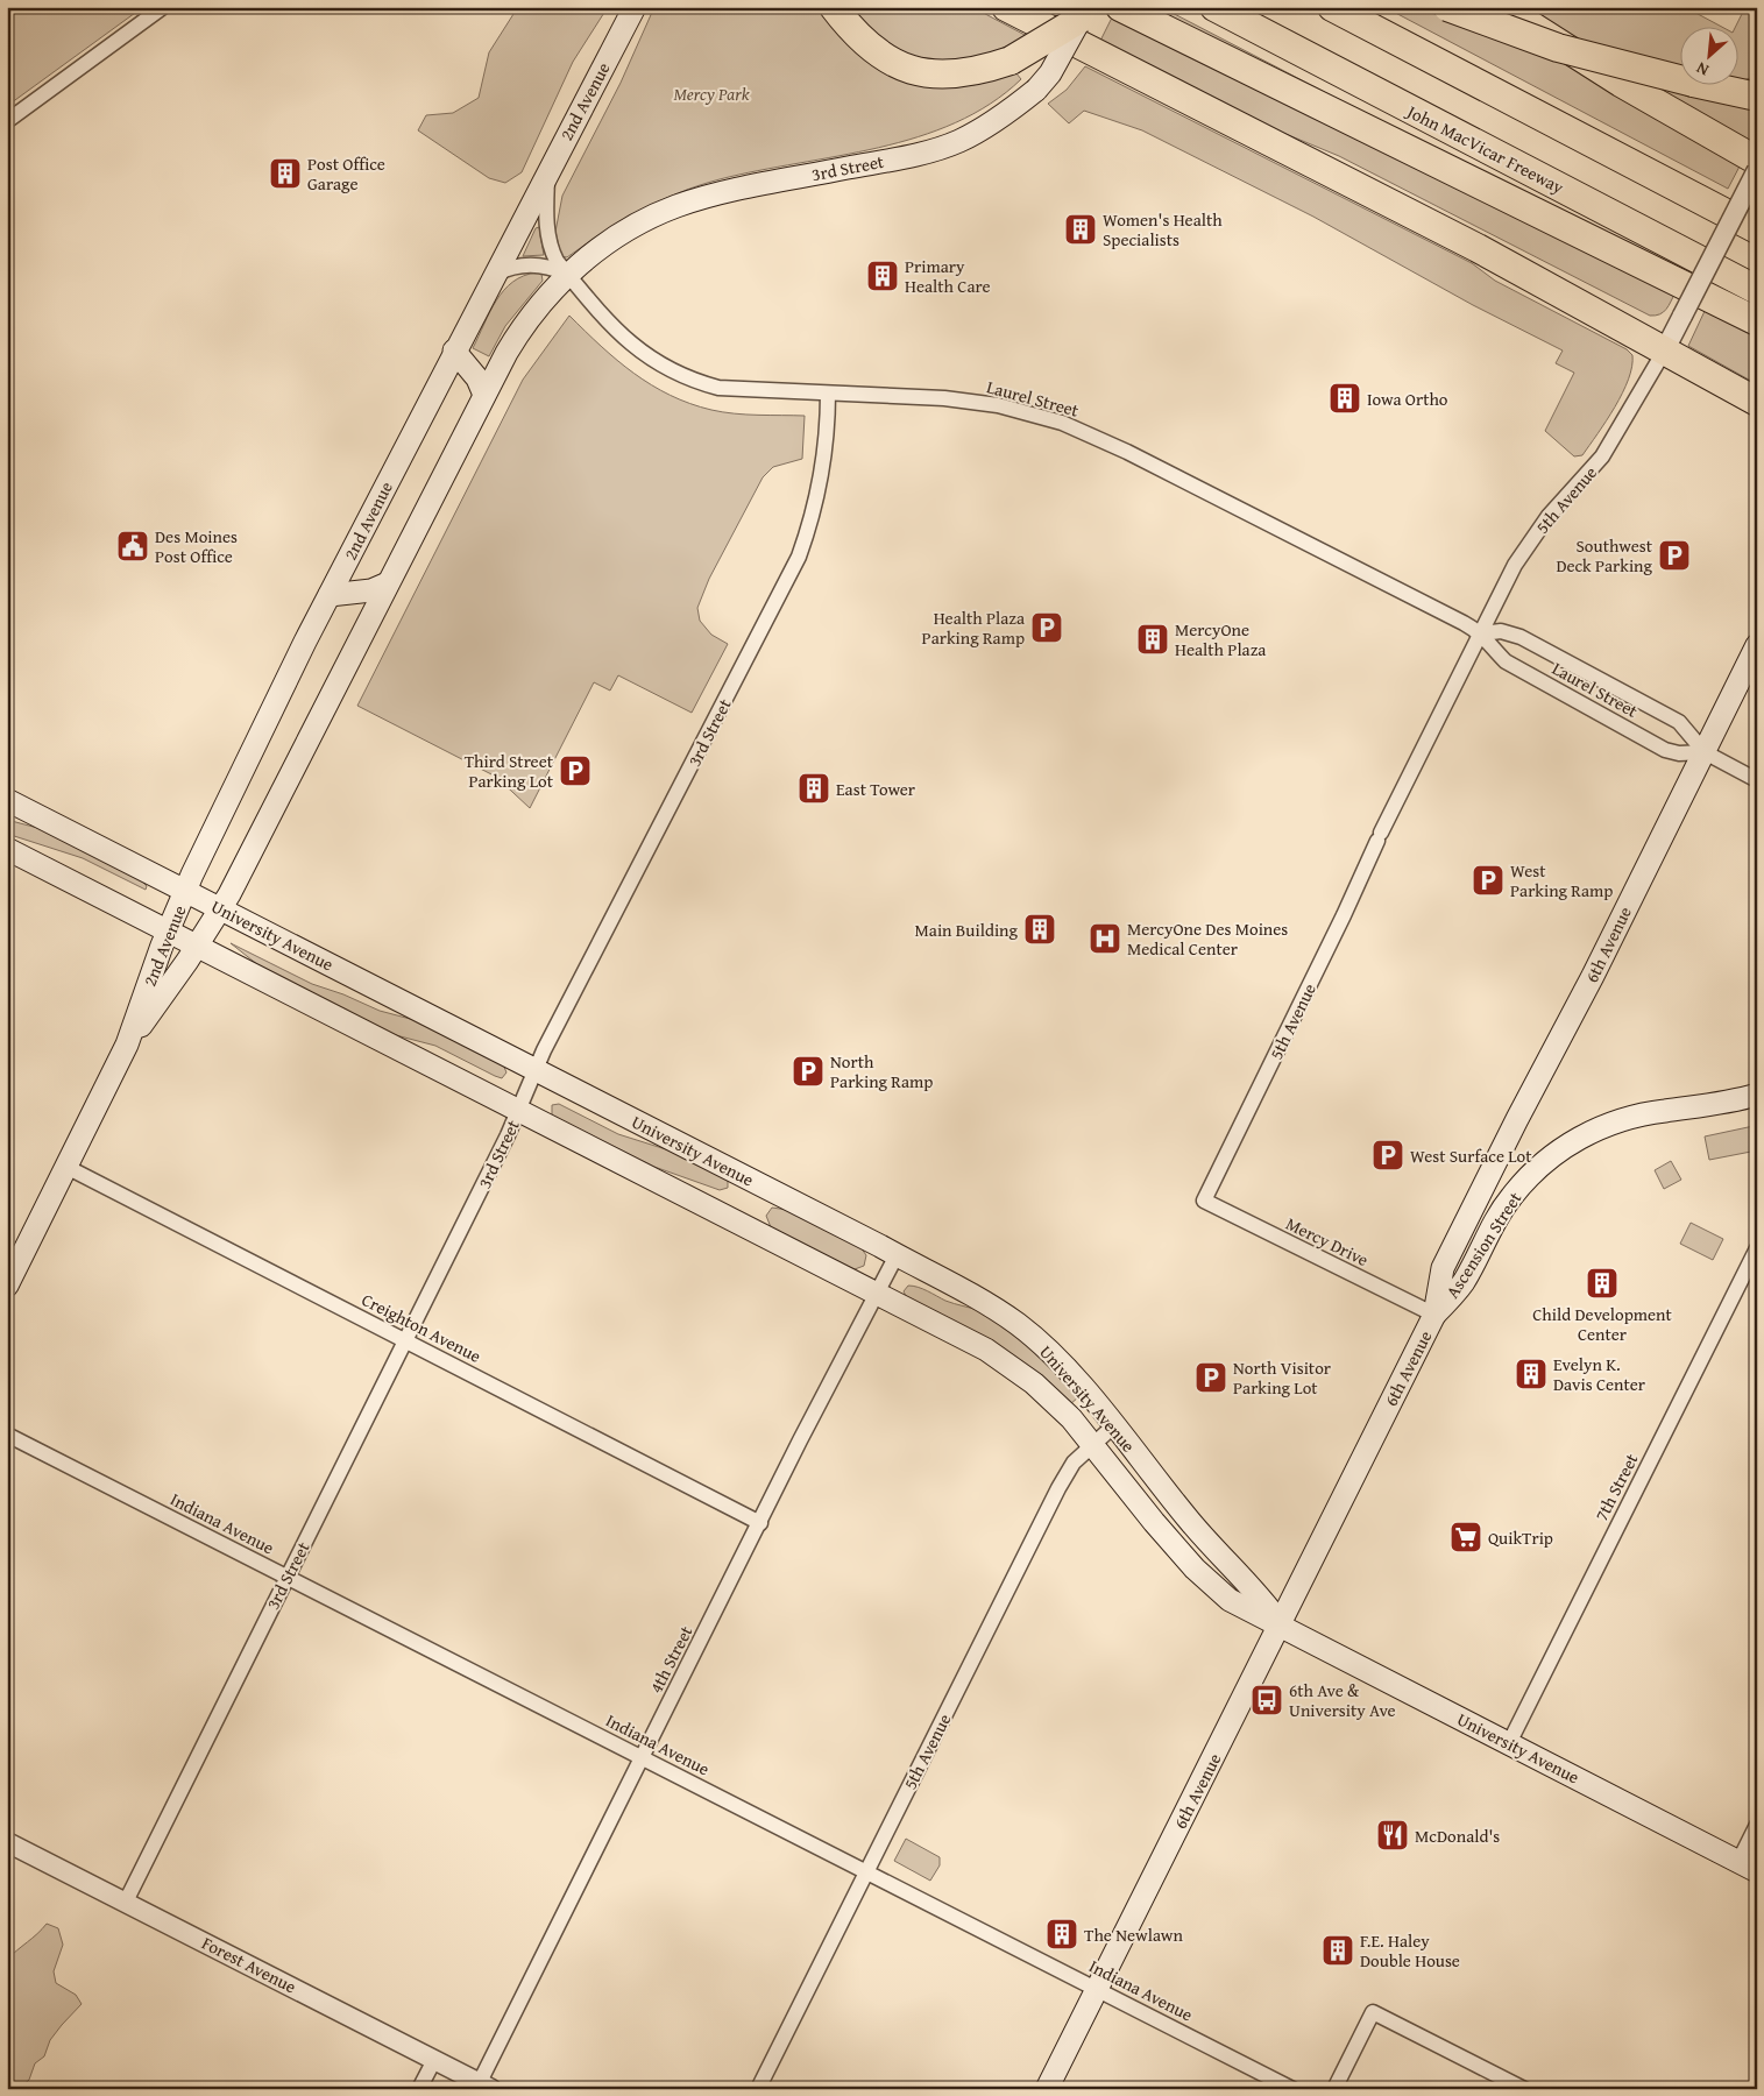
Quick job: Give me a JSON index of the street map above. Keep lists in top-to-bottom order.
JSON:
{
  "streets": {
    "highway": ["John MacVicar Freeway"],
    "main road": [
      "2nd Avenue",
      "3rd Street",
      "University Avenue",
      "6th Avenue",
      "Ascension Street"
    ],
    "street": [
      "Laurel Street",
      "5th Avenue",
      "Mercy Drive",
      "Creighton Avenue",
      "7th Street",
      "Indiana Avenue",
      "4th Street",
      "Forest Avenue"
    ]
  },
  "crossings": [
    ["2nd Avenue", "3rd Street"],
    ["2nd Avenue", "Laurel Street"],
    ["2nd Avenue", "University Avenue"],
    ["2nd Avenue", "Creighton Avenue"],
    ["3rd Street", "Laurel Street"],
    ["3rd Street", "University Avenue"],
    ["3rd Street", "Creighton Avenue"],
    ["3rd Street", "Indiana Avenue"],
    ["3rd Street", "Forest Avenue"],
    ["Laurel Street", "5th Avenue"],
    ["Laurel Street", "6th Avenue"],
    ["5th Avenue", "University Avenue"],
    ["5th Avenue", "Mercy Drive"],
    ["5th Avenue", "Indiana Avenue"],
    ["University Avenue", "6th Avenue"],
    ["University Avenue", "7th Street"],
    ["University Avenue", "4th Street"],
    ["6th Avenue", "Mercy Drive"],
    ["6th Avenue", "Ascension Street"],
    ["6th Avenue", "Indiana Avenue"],
    ["Mercy Drive", "Ascension Street"],
    ["Creighton Avenue", "4th Street"],
    ["Indiana Avenue", "4th Street"],
    ["4th Street", "Forest Avenue"]
  ],
  "parks": ["Mercy Park"],
  "places": {
    "building": [
      "Post Office Garage",
      "Women's Health Specialists",
      "Primary Health Care",
      "Iowa Ortho",
      "MercyOne Health Plaza",
      "East Tower",
      "Main Building",
      "Child Development Center",
      "Evelyn K. Davis Center",
      "The Newlawn",
      "F.E. Haley Double House"
    ],
    "public building": ["Des Moines Post Office"],
    "parking": [
      "Southwest Deck Parking",
      "Health Plaza Parking Ramp",
      "Third Street Parking Lot",
      "West Parking Ramp",
      "North Parking Ramp",
      "West Surface Lot",
      "North Visitor Parking Lot"
    ],
    "hospital": ["MercyOne Des Moines Medical Center"],
    "supermarket": ["QuikTrip"],
    "bus stop": ["6th Ave & University Ave"],
    "restaurant": ["McDonald's"]
  },
  "north": "bottom left"
}
